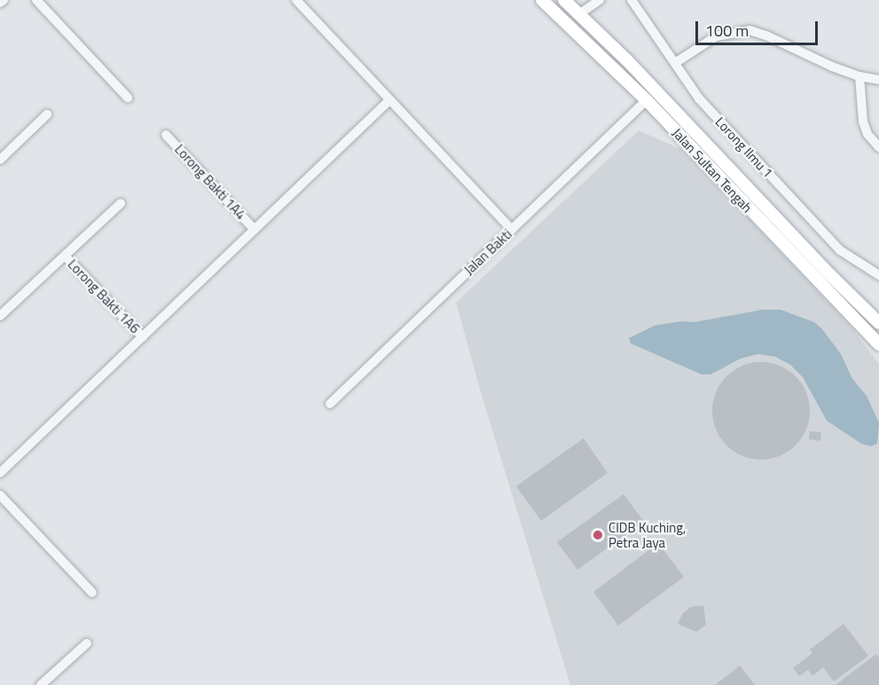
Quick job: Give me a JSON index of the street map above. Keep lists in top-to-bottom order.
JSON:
{
  "streets": {
    "main road": ["Jalan Sultan Tengah"],
    "street": [
      "Lorong Ilmu 1",
      "Lorong Bakti 1A4",
      "Jalan Bakti",
      "Lorong Bakti 1A6"
    ]
  },
  "crossings": [
    ["Jalan Sultan Tengah", "Jalan Bakti"]
  ],
  "places": ["CIDB Kuching, Petra Jaya"],
  "scale_bar": "100 m"
}
